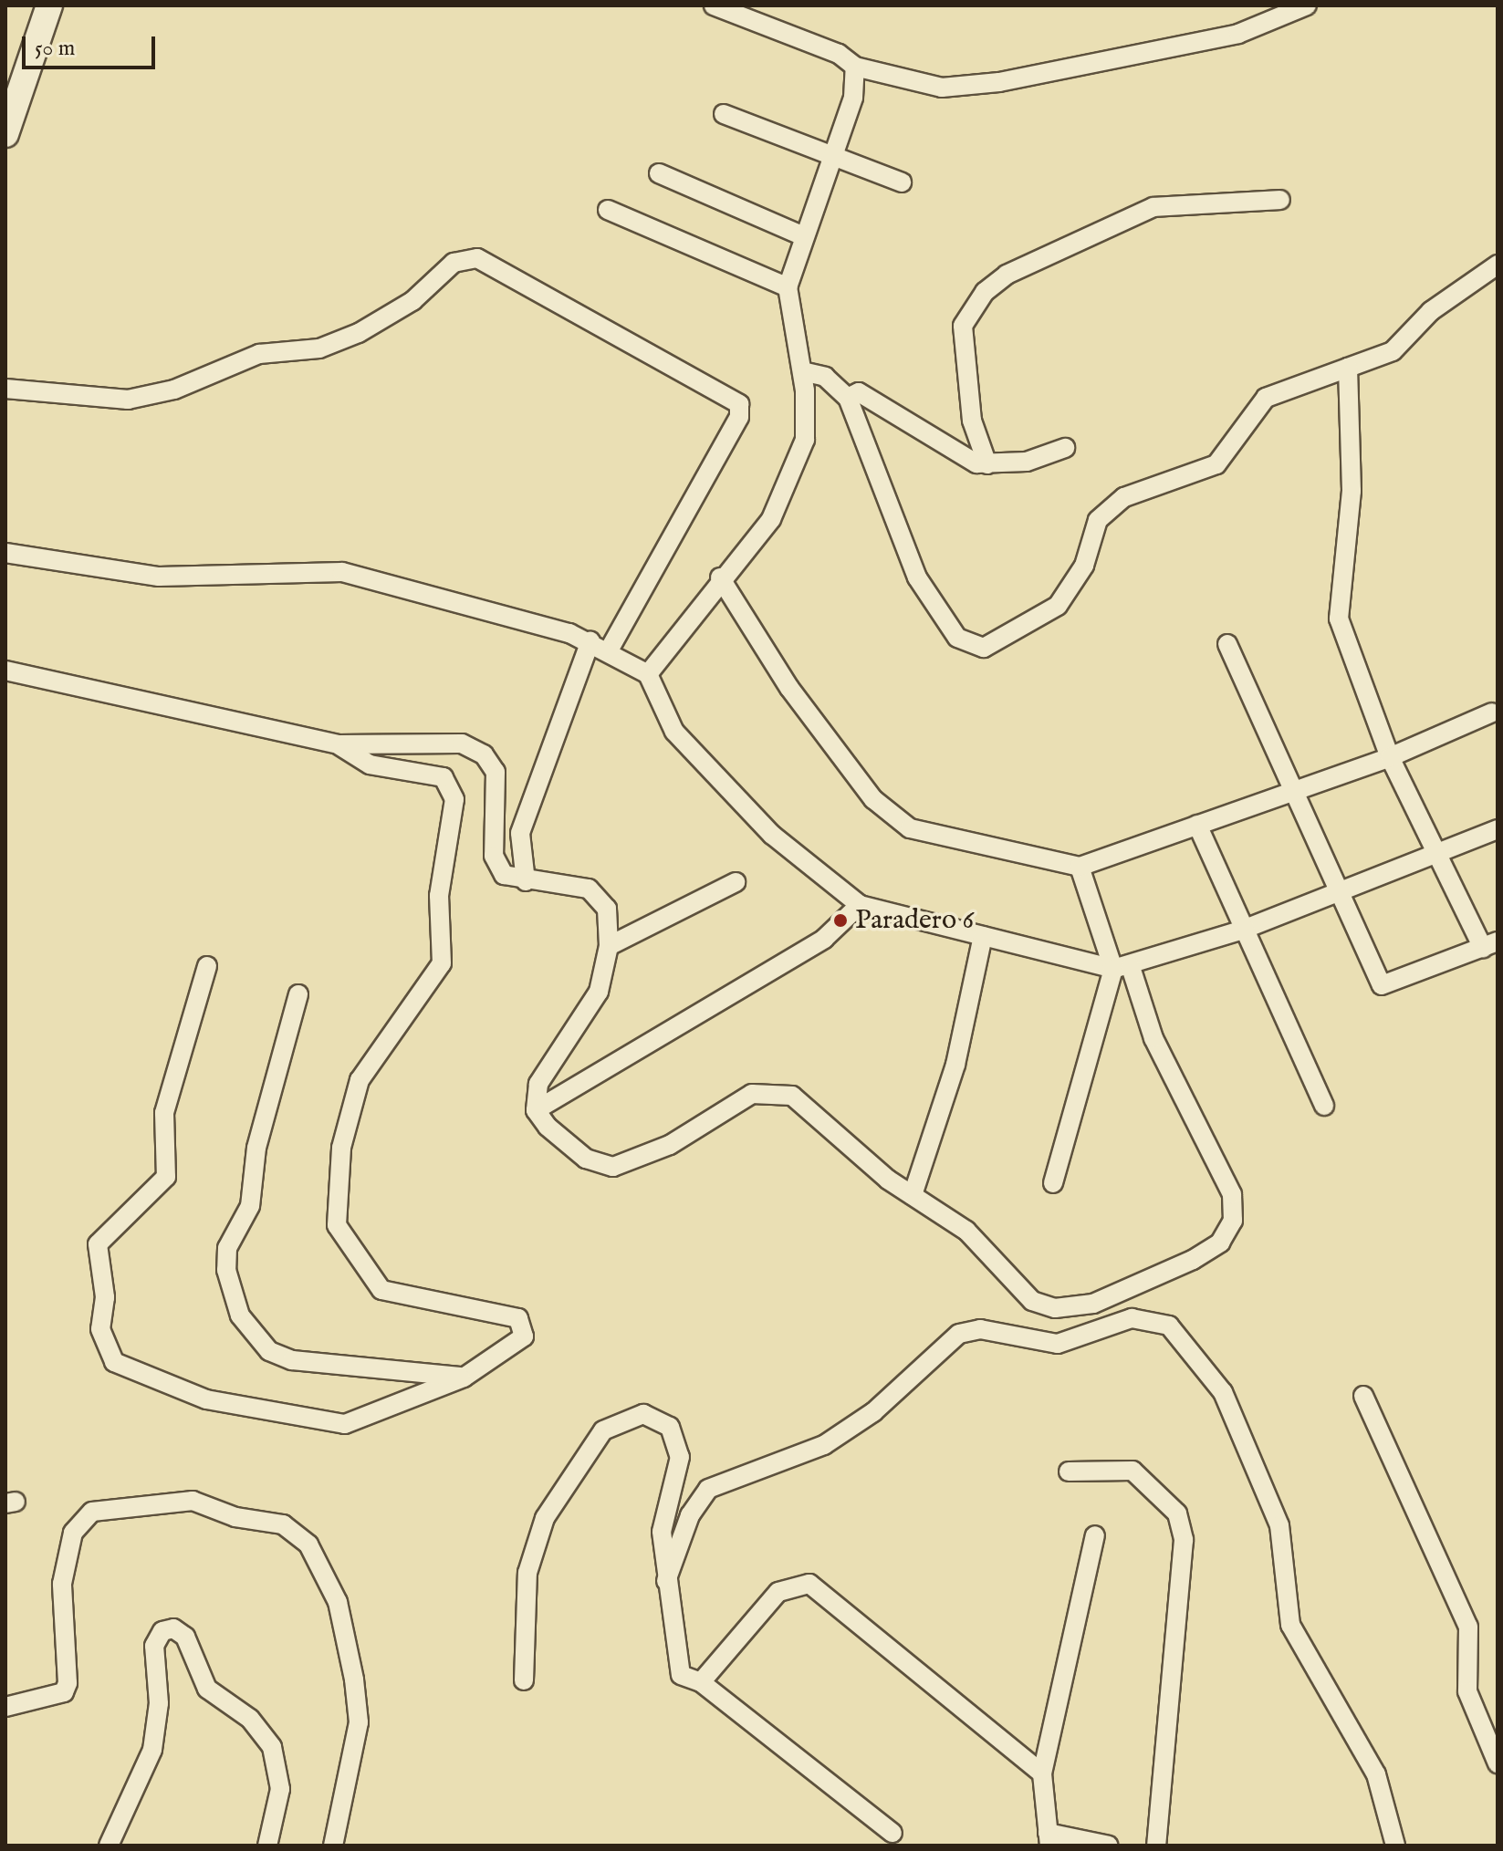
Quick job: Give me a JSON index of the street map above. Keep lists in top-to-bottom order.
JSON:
{
  "places": ["Paradero 6"],
  "scale_bar": "50 m"
}
